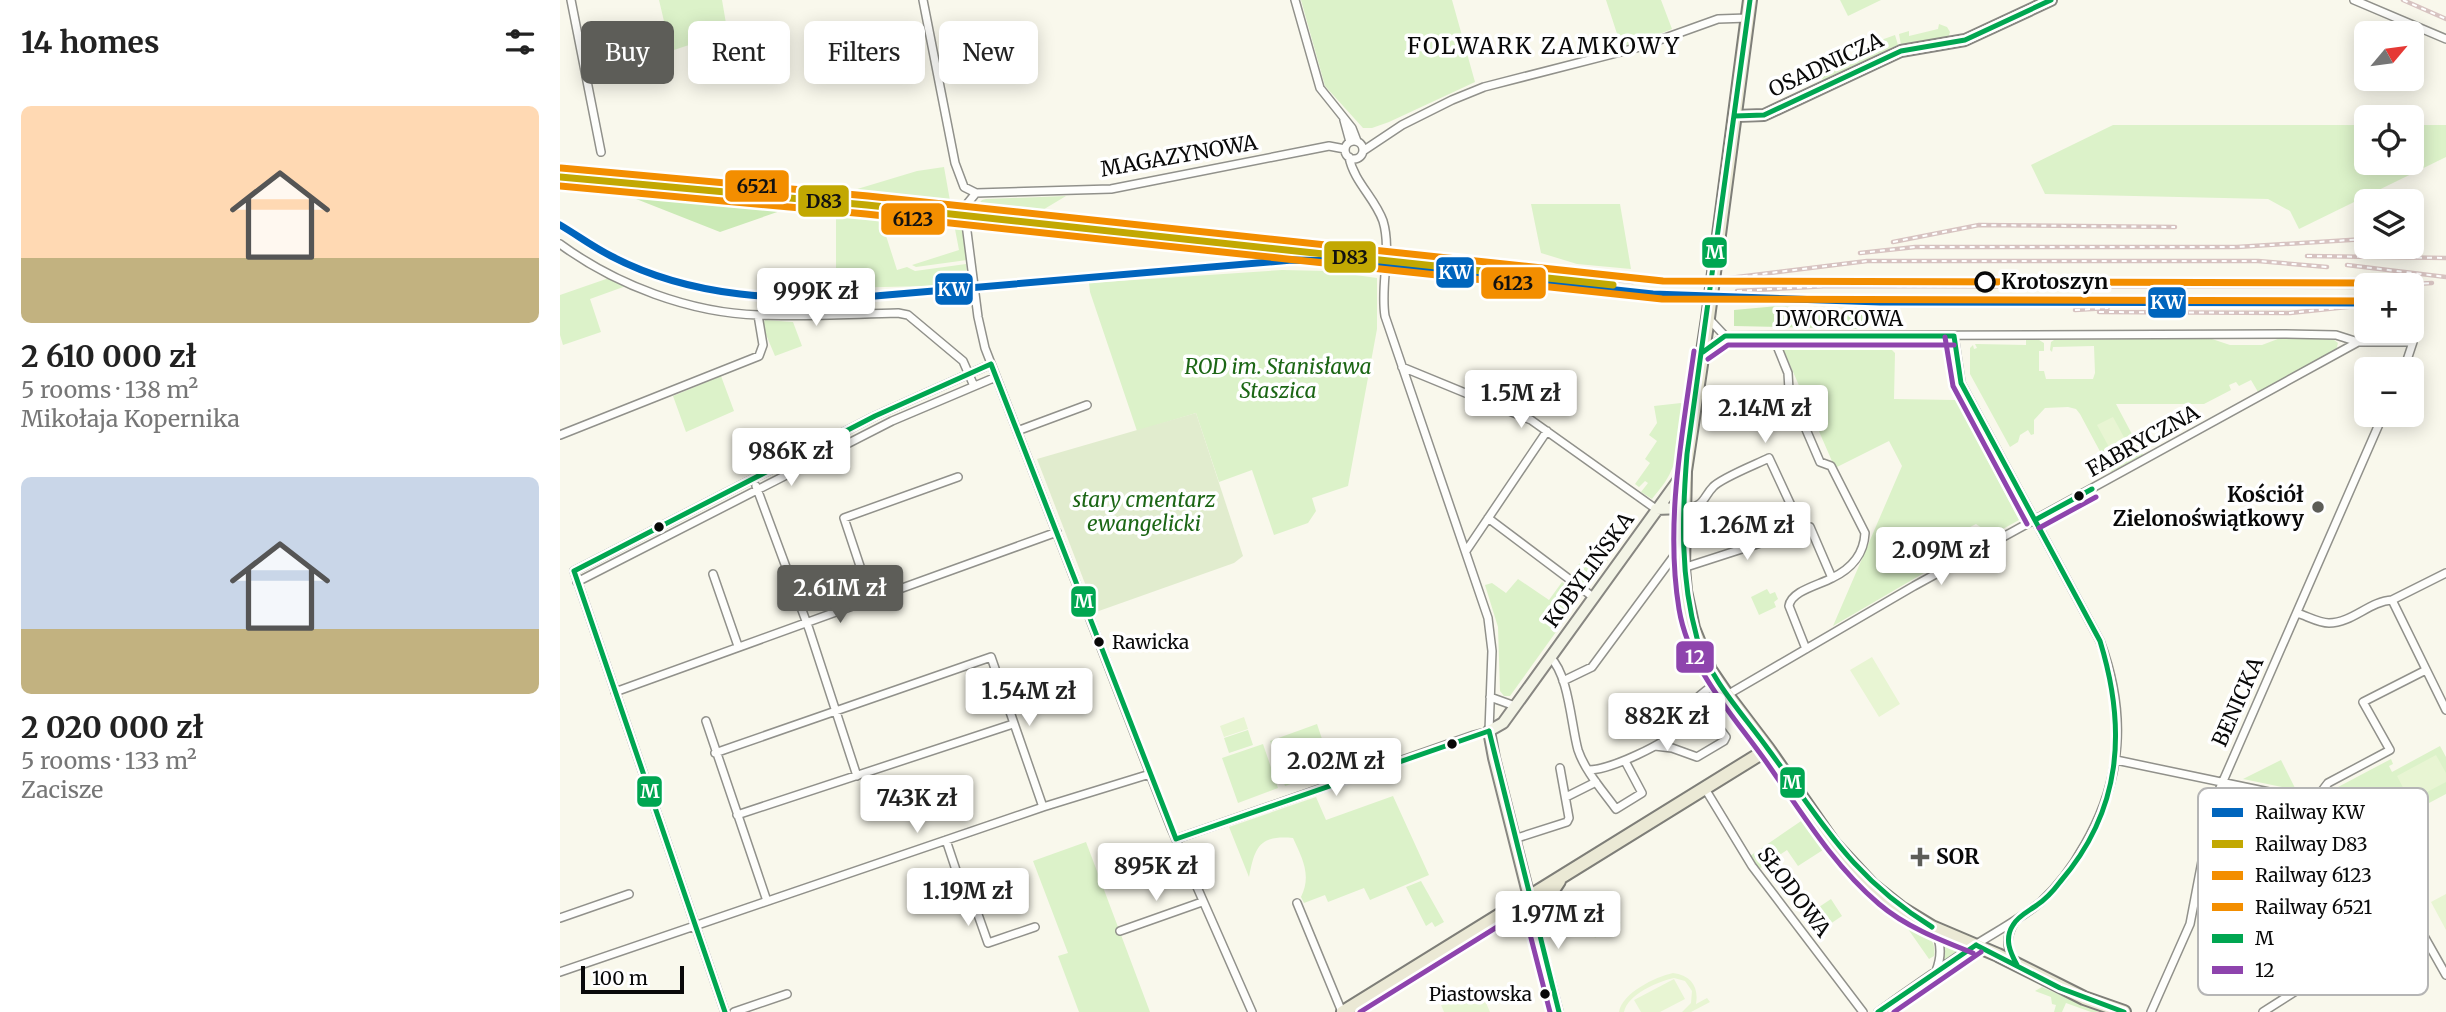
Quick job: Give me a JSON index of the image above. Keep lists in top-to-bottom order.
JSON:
{
  "streets": {
    "main road": ["KOBYLIŃSKA"],
    "street": [
      "OSADNICZA",
      "MAGAZYNOWA",
      "DWORCOWA",
      "FABRYCZNA",
      "BENICKA",
      "SŁODOWA"
    ]
  },
  "crossings": [
    ["OSADNICZA", "KOBYLIŃSKA"]
  ],
  "districts": ["FOLWARK ZAMKOWY"],
  "parks": ["ROD im. Stanisława Staszica", "stary cmentarz ewangelicki"],
  "places": {
    "other": [
      "Krotoszyn",
      "Kościół Zielonoświątkowy",
      "Rawicka",
      "Piastowska"
    ],
    "health": ["SOR"]
  },
  "lines": [
    "transit line M",
    "rail line 6521",
    "rail line D83",
    "rail line 6123",
    "rail line KW",
    "transit line 12"
  ],
  "legend": [
    "Railway KW",
    "Railway D83",
    "Railway 6123",
    "Railway 6521",
    "M",
    "12"
  ],
  "scale_bar": "100 m",
  "north": "top right",
  "page": {
    "heading": "14 homes",
    "map_buttons": ["+", "−"],
    "chip": [
      "Buy",
      "Rent",
      "Filters",
      "New"
    ],
    "list": [
      {
        "name": "2 610 000 zł",
        "note": "5 rooms · 138 m² · Mikołaja Kopernika"
      },
      {
        "name": "2 020 000 zł",
        "note": "5 rooms · 133 m² · Zacisze"
      }
    ],
    "price": [
      "999K zł",
      "1.5M zł",
      "2.14M zł",
      "986K zł",
      "1.26M zł",
      "2.09M zł",
      "2.61M zł",
      "1.54M zł",
      "882K zł",
      "2.02M zł",
      "743K zł",
      "895K zł",
      "1.19M zł",
      "1.97M zł"
    ],
    "scale": "100 m"
  }
}
